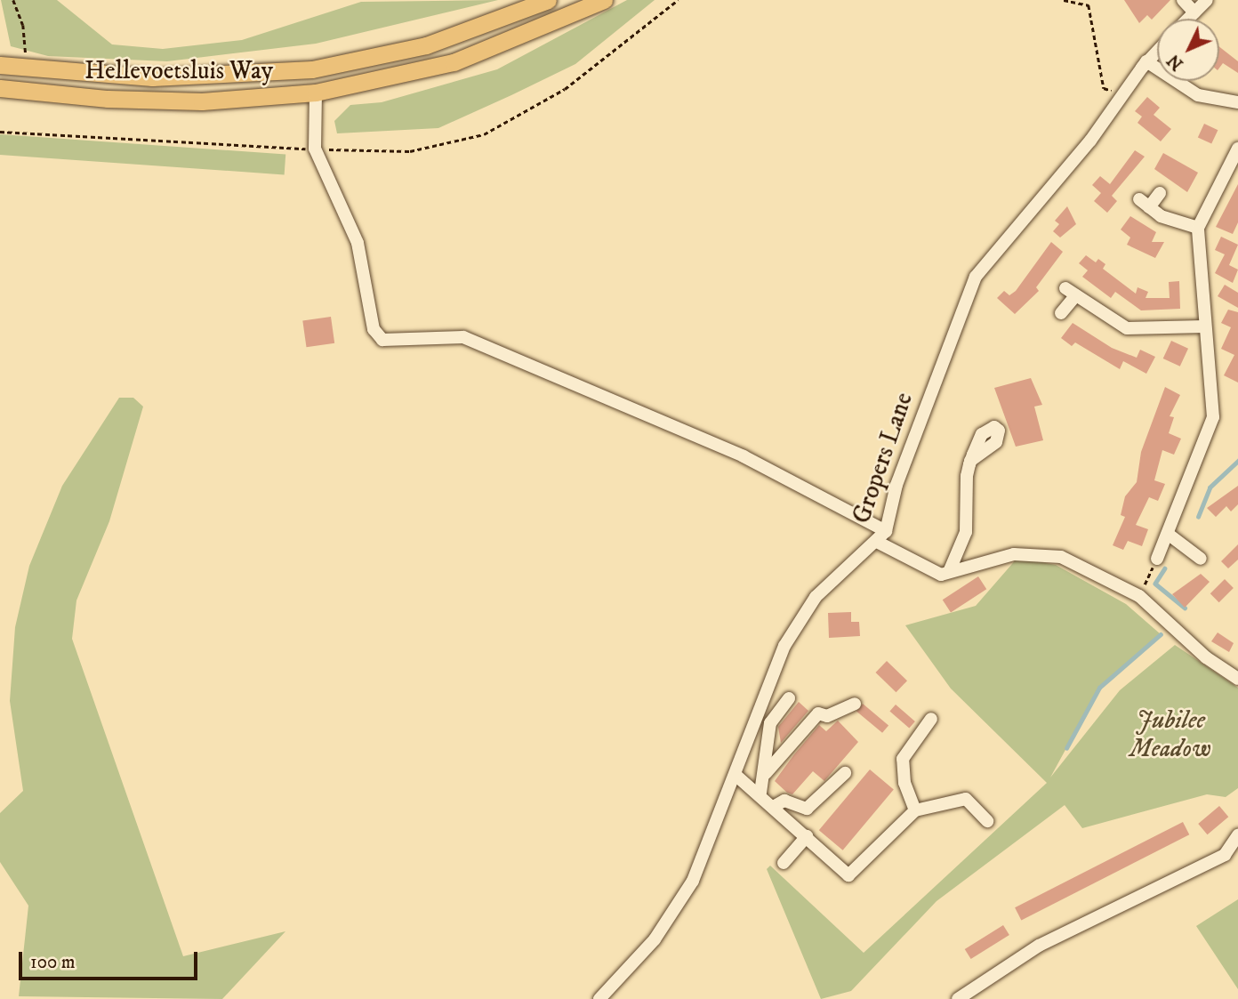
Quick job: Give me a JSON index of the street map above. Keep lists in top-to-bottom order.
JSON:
{
  "streets": {
    "highway": ["Hellevoetsluis Way"],
    "street": ["Gropers Lane"]
  },
  "parks": ["Jubilee Meadow"],
  "scale_bar": "100 m",
  "north": "bottom left"
}
